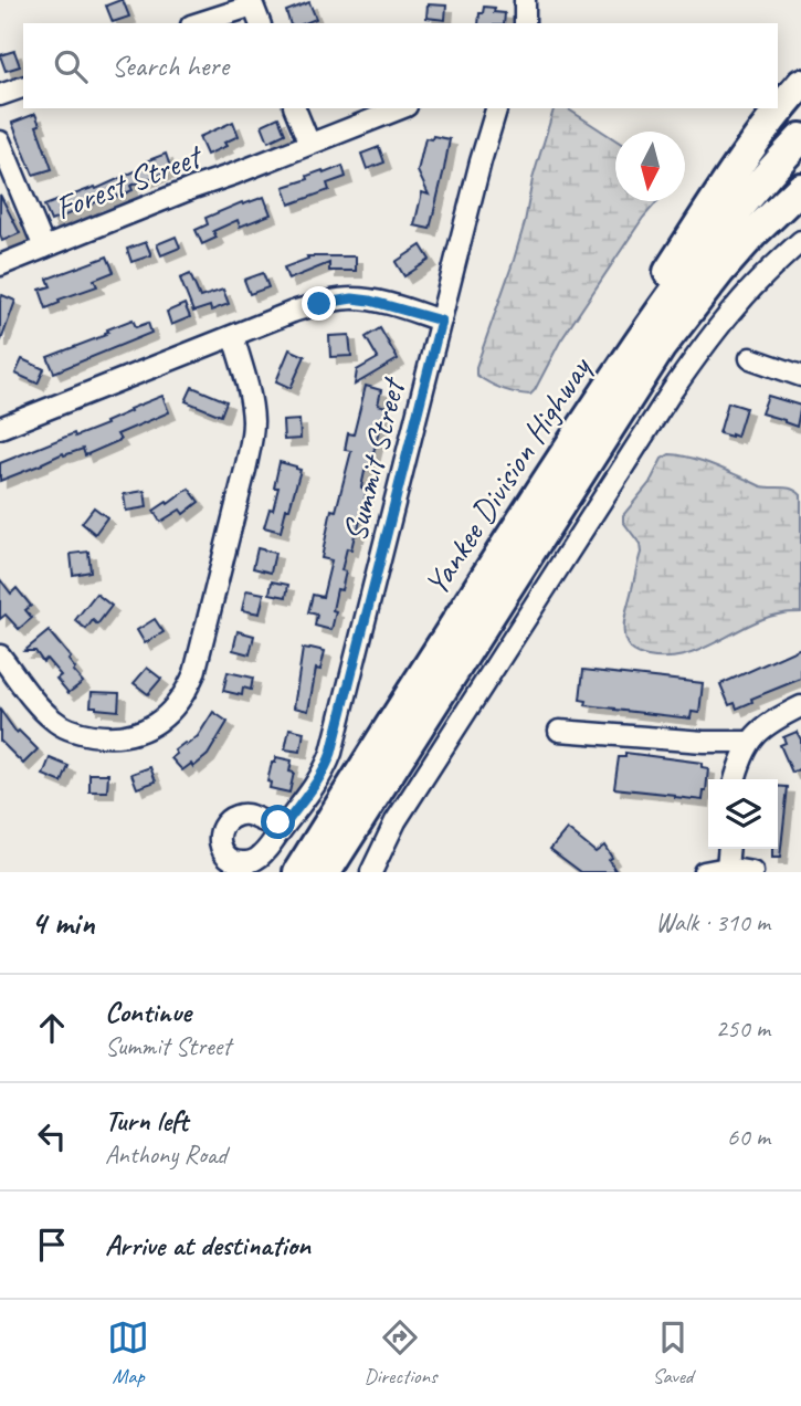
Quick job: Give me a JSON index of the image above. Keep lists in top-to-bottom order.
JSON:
{
  "streets": {
    "highway": ["Yankee Division Highway"],
    "street": ["Forest Street", "Summit Street"]
  },
  "north": "bottom",
  "page": {
    "search": "Search here",
    "heading": ["4 min", "Walk · 310 m"],
    "list": [
      ["Continue", "Summit Street", "250 m"],
      ["Turn left", "Anthony Road", "60 m"],
      "Arrive at destination"
    ],
    "nav": ["Map", "Directions", "Saved"]
  }
}
